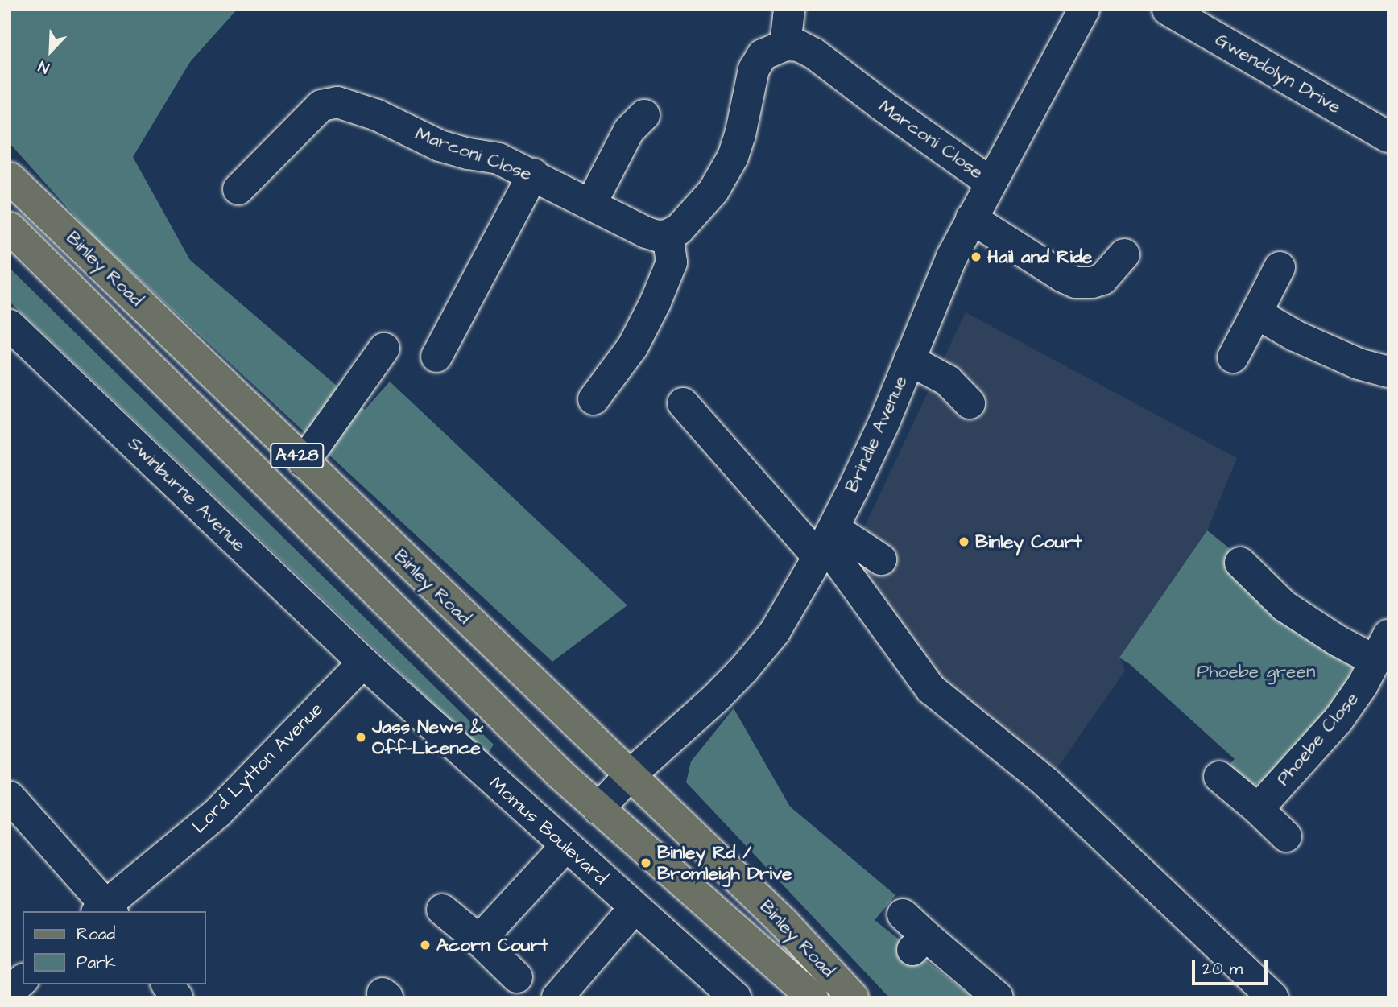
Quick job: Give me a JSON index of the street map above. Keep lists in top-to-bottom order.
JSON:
{
  "streets": {
    "main road": ["Binley Road", "A428"],
    "street": [
      "Gwendolyn Drive",
      "Marconi Close",
      "Brindle Avenue",
      "Swinburne Avenue",
      "Phoebe Close",
      "Lord Lytton Avenue",
      "Momus Boulevard"
    ]
  },
  "crossings": [
    ["Marconi Close", "Brindle Avenue"],
    ["Binley Road", "Brindle Avenue"],
    ["Swinburne Avenue", "Lord Lytton Avenue"],
    ["Swinburne Avenue", "Momus Boulevard"],
    ["Lord Lytton Avenue", "Momus Boulevard"]
  ],
  "parks": ["Phoebe green"],
  "places": [
    "Hail and Ride",
    "Binley Court",
    "Jass News & Off-Licence",
    "Binley Rd / Bromleigh Drive",
    "Acorn Court"
  ],
  "legend": ["Road", "Park"],
  "scale_bar": "20 m",
  "north": "bottom left"
}
